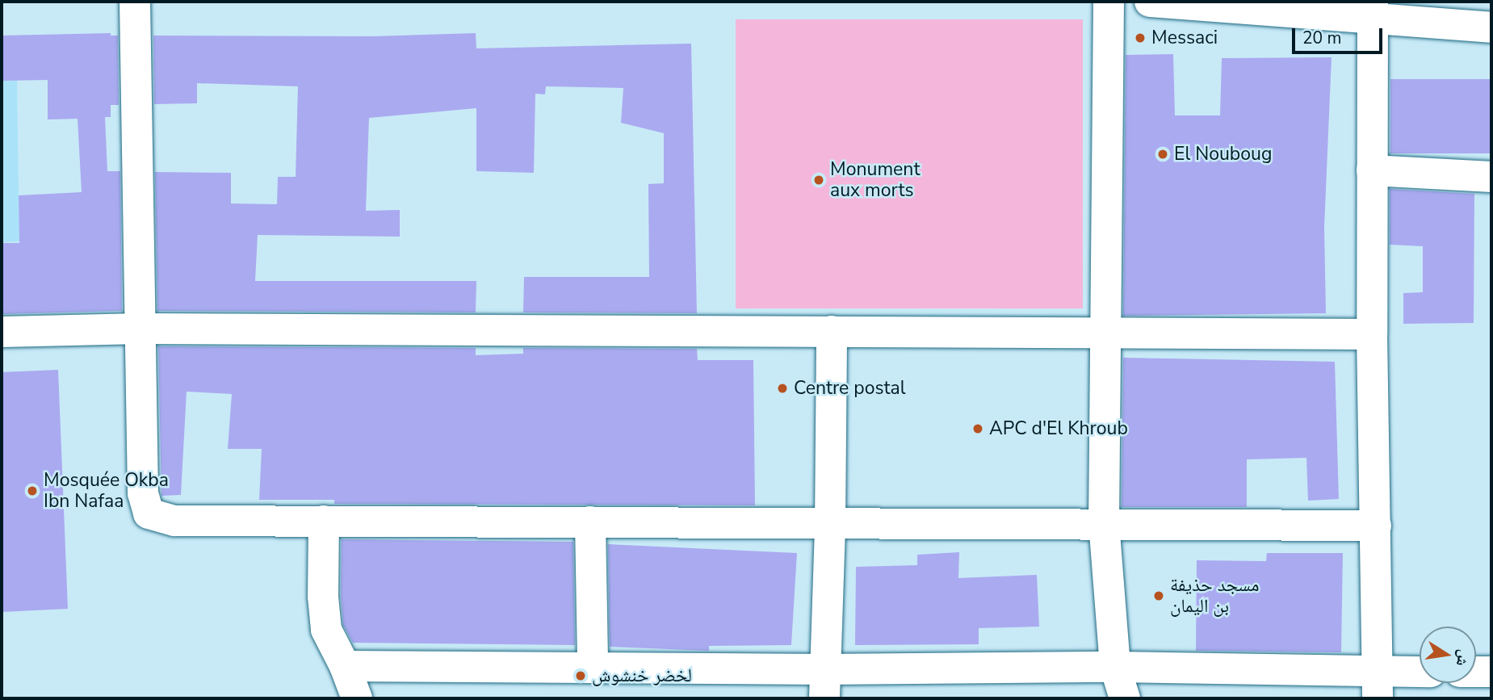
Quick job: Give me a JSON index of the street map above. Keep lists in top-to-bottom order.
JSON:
{
  "places": [
    "Messaci",
    "El Nouboug",
    "Monument aux morts",
    "Centre postal",
    "APC d'El Khroub",
    "Mosquée Okba Ibn Nafaa",
    "مسجد حذيفة بن اليمان",
    "لخضر خنشوش"
  ],
  "scale_bar": "20 m",
  "north": "right"
}
